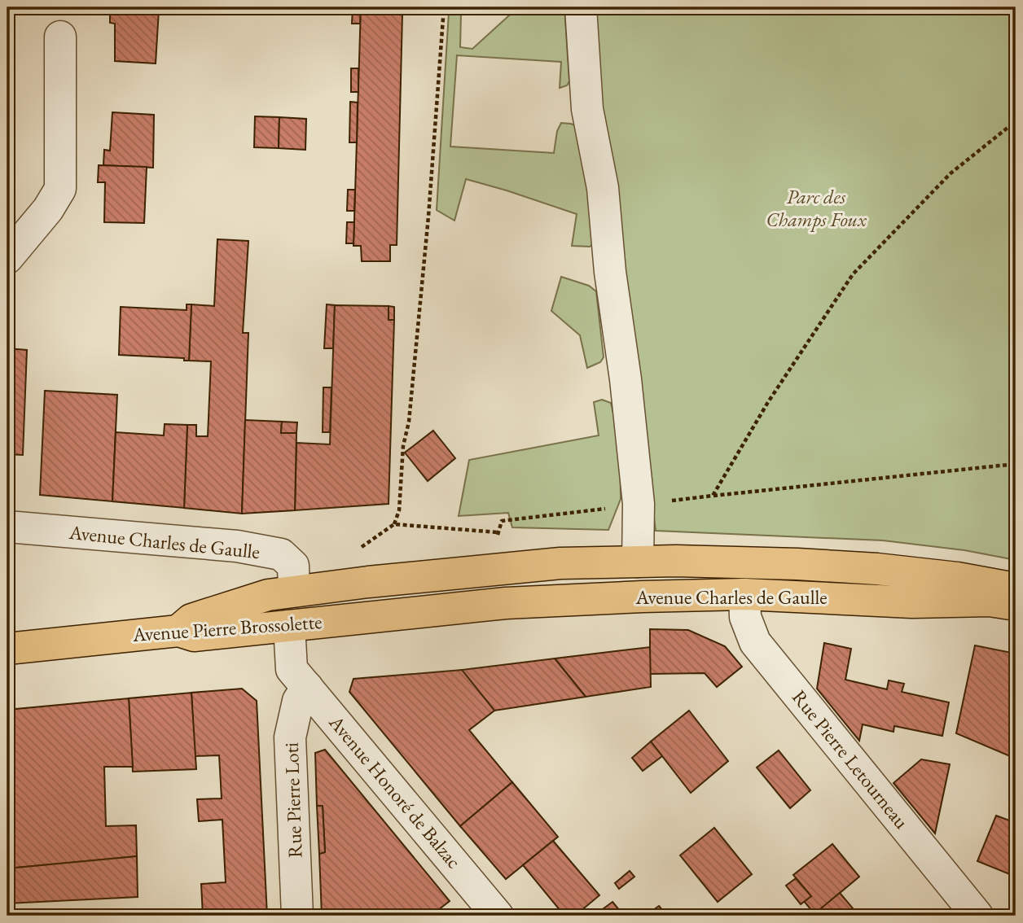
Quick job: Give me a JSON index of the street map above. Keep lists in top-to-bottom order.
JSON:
{
  "streets": {
    "main road": ["Avenue Charles de Gaulle", "Avenue Pierre Brossolette"],
    "street": ["Rue Pierre Letourneau", "Avenue Honoré de Balzac", "Rue Pierre Loti"]
  },
  "crossings": [
    ["Avenue Charles de Gaulle", "Avenue Pierre Brossolette"],
    ["Avenue Charles de Gaulle", "Rue Pierre Letourneau"],
    ["Avenue Pierre Brossolette", "Rue Pierre Loti"],
    ["Avenue Honoré de Balzac", "Rue Pierre Loti"]
  ],
  "parks": ["Parc des Champs Foux"]
}
